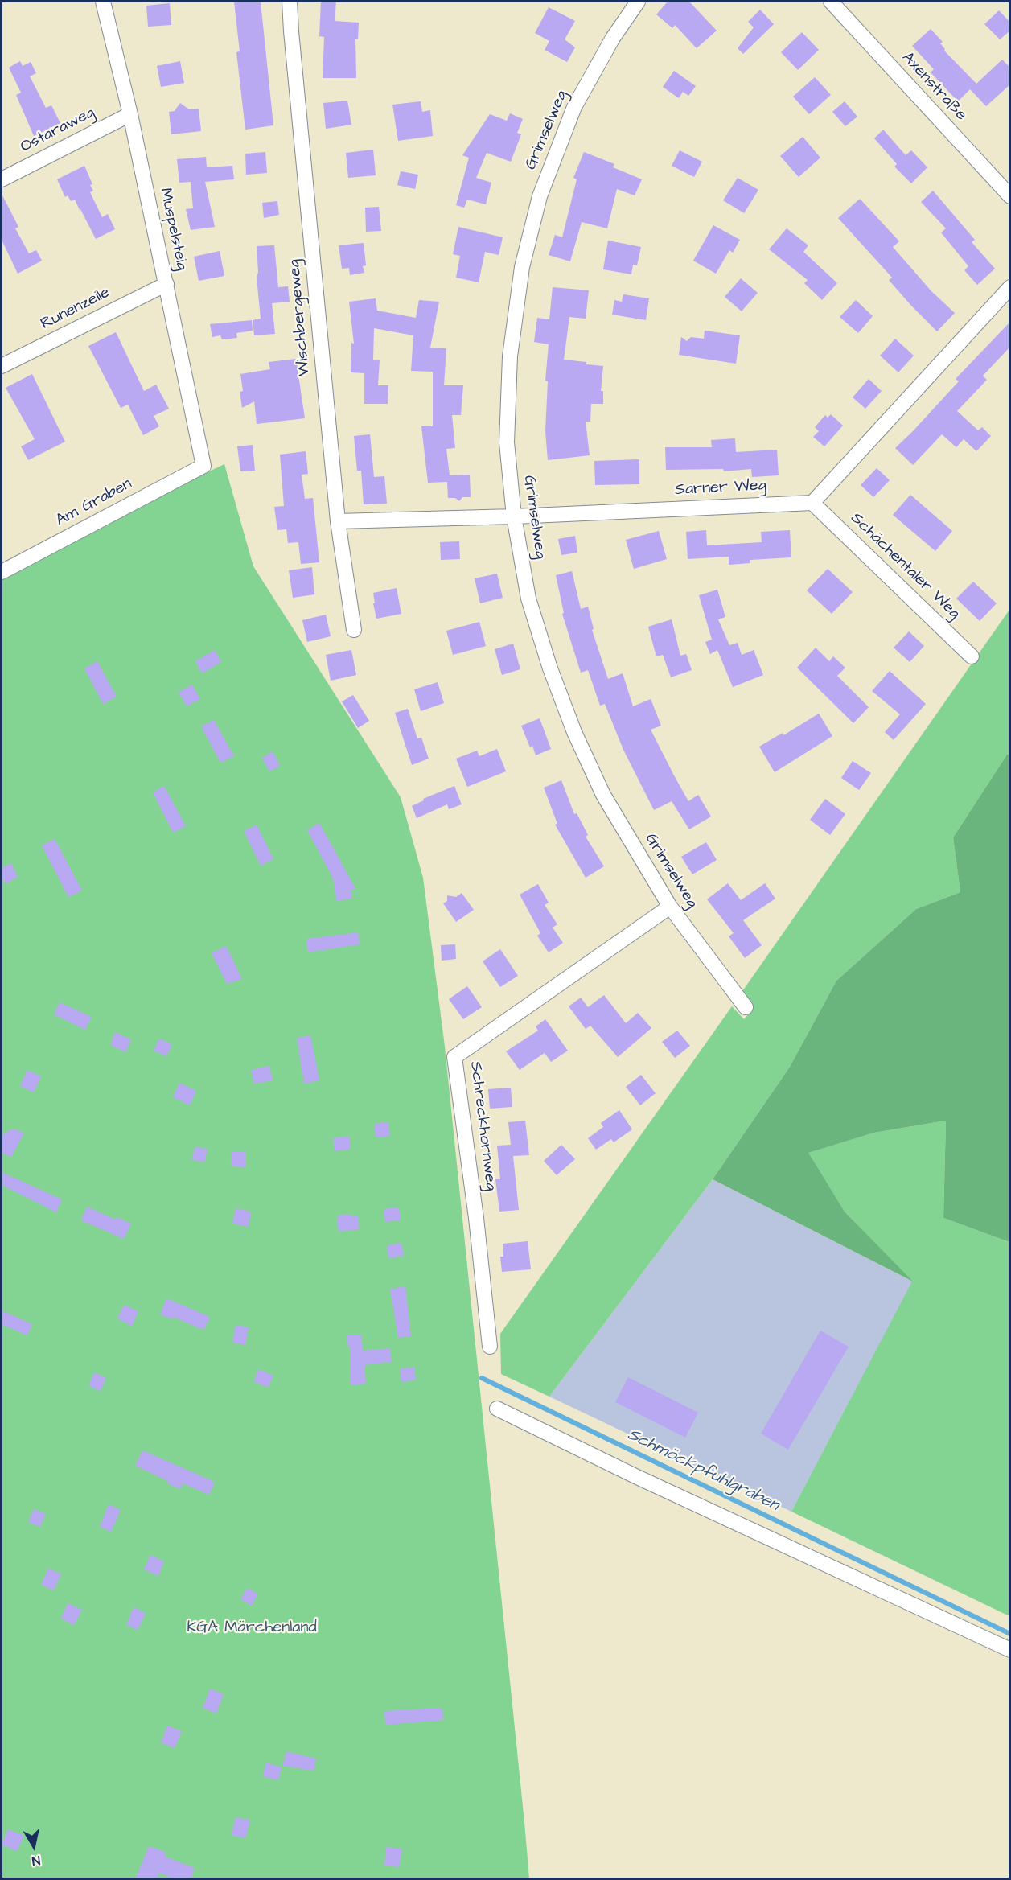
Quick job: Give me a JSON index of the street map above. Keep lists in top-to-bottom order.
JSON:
{
  "streets": {
    "street": [
      "Axenstraße",
      "Ostaraweg",
      "Grimselweg",
      "Muspelsteig",
      "Runenzeile",
      "Wischbergeweg",
      "Sarner Weg",
      "Am Graben",
      "Schächentaler Weg",
      "Schreckhornweg"
    ]
  },
  "crossings": [
    ["Ostaraweg", "Muspelsteig"],
    ["Grimselweg", "Sarner Weg"],
    ["Grimselweg", "Schreckhornweg"],
    ["Muspelsteig", "Runenzeile"],
    ["Muspelsteig", "Am Graben"],
    ["Wischbergeweg", "Sarner Weg"],
    ["Sarner Weg", "Schächentaler Weg"]
  ],
  "water": ["Schmöckpfuhlgraben"],
  "parks": ["KGA Märchenland"],
  "north": "bottom"
}
